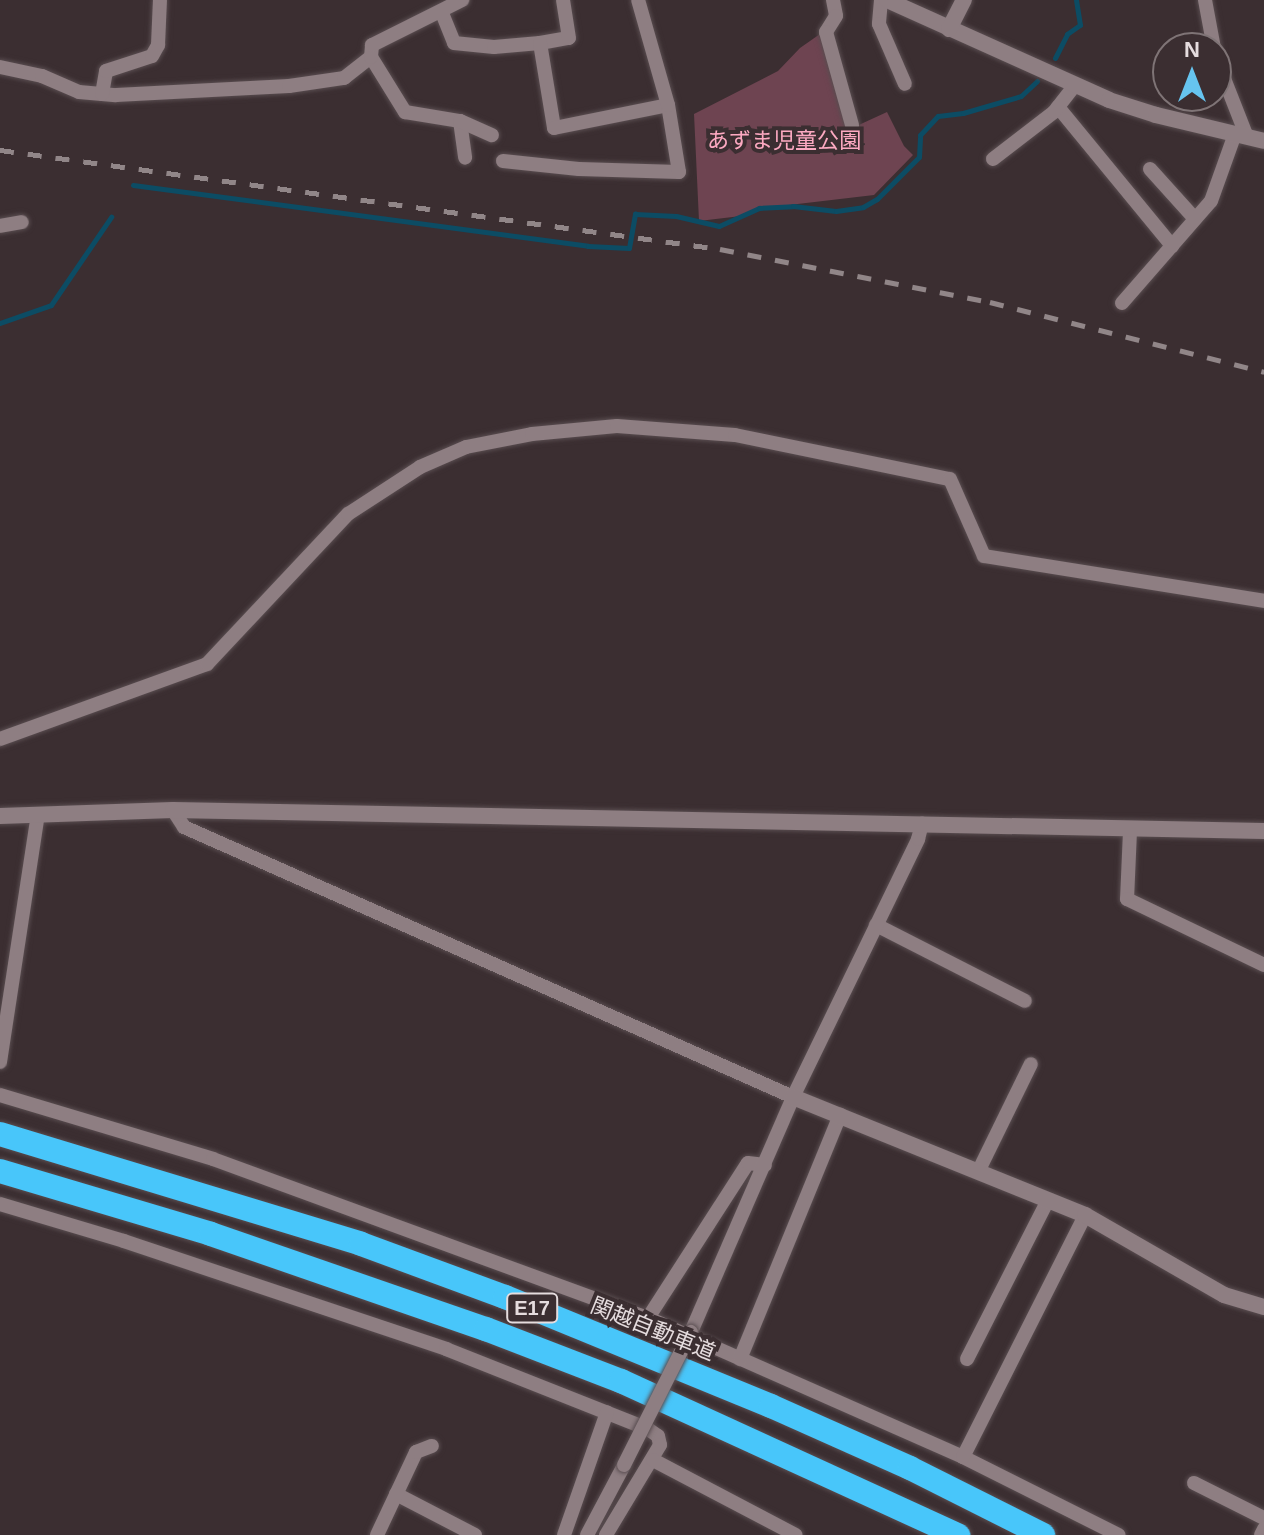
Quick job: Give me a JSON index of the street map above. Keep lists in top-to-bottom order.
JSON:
{
  "streets": {
    "highway": ["E17", "関越自動車道"]
  },
  "parks": ["あずま児童公園"],
  "north": "top"
}
